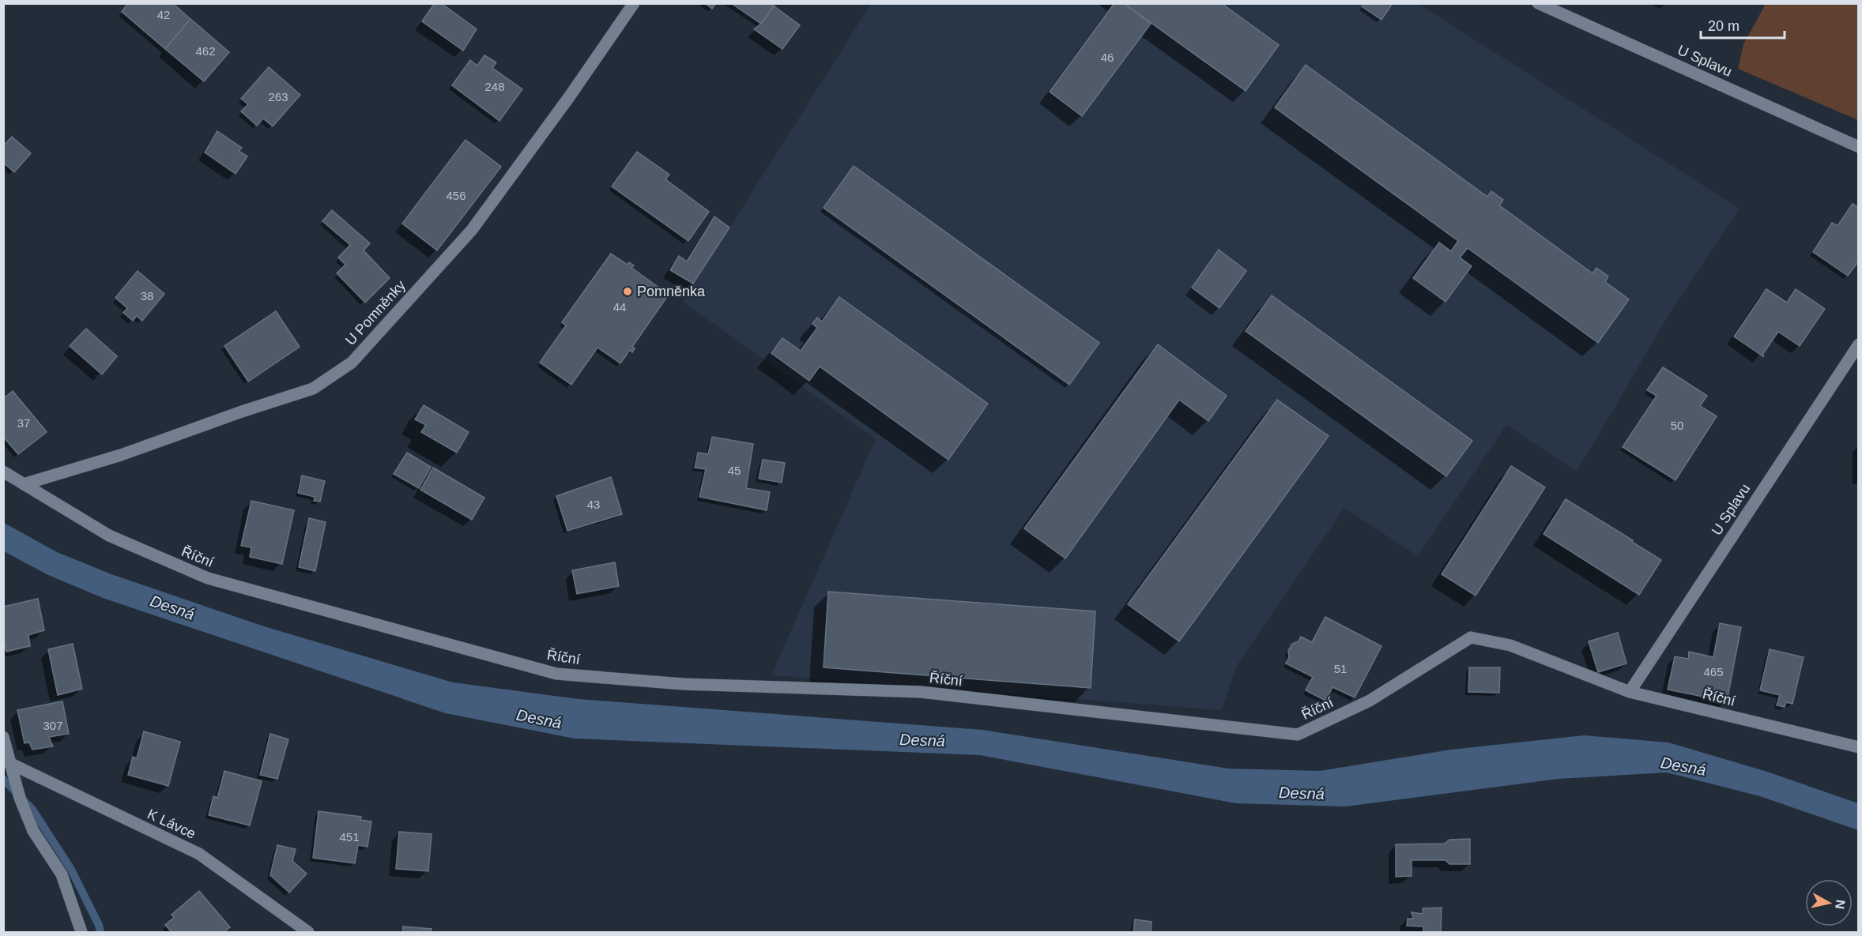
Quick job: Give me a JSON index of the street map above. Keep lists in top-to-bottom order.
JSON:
{
  "streets": {
    "street": [
      "U Splavu",
      "U Pomněnky",
      "Říční",
      "K Lávce"
    ]
  },
  "crossings": [
    ["U Splavu", "Říční"],
    ["U Pomněnky", "Říční"]
  ],
  "water": ["Desná"],
  "places": ["Pomněnka"],
  "house_numbers": [
    "42",
    "462",
    "46",
    "248",
    "263",
    "456",
    "38",
    "44",
    "37",
    "50",
    "45",
    "43",
    "51",
    "465",
    "307",
    "451"
  ],
  "scale_bar": "20 m",
  "north": "right"
}
